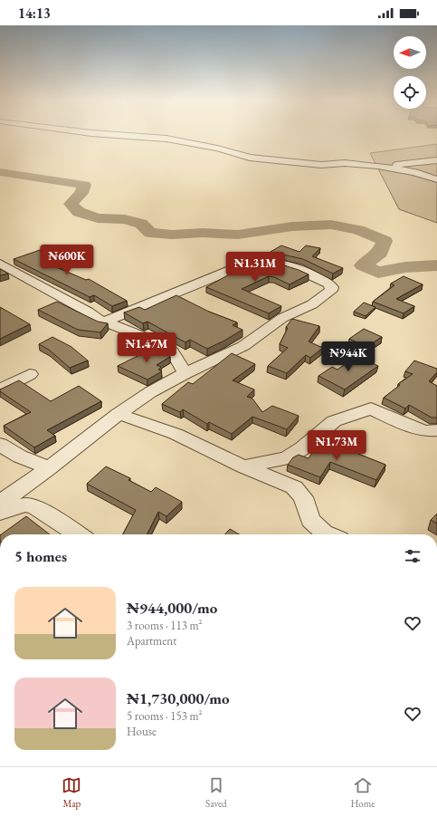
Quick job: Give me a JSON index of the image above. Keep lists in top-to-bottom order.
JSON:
{
  "north": "left",
  "page": {
    "status": "14:13",
    "price": [
      "₦600K",
      "₦1.31M",
      "₦1.47M",
      "₦944K",
      "₦1.73M"
    ],
    "heading": "5 homes",
    "list": [
      {
        "name": "₦944,000/mo",
        "note": "3 rooms · 113 m² · Apartment"
      },
      {
        "name": "₦1,730,000/mo",
        "note": "5 rooms · 153 m² · House"
      }
    ],
    "tabs": ["Map", "Saved", "Home"]
  }
}
